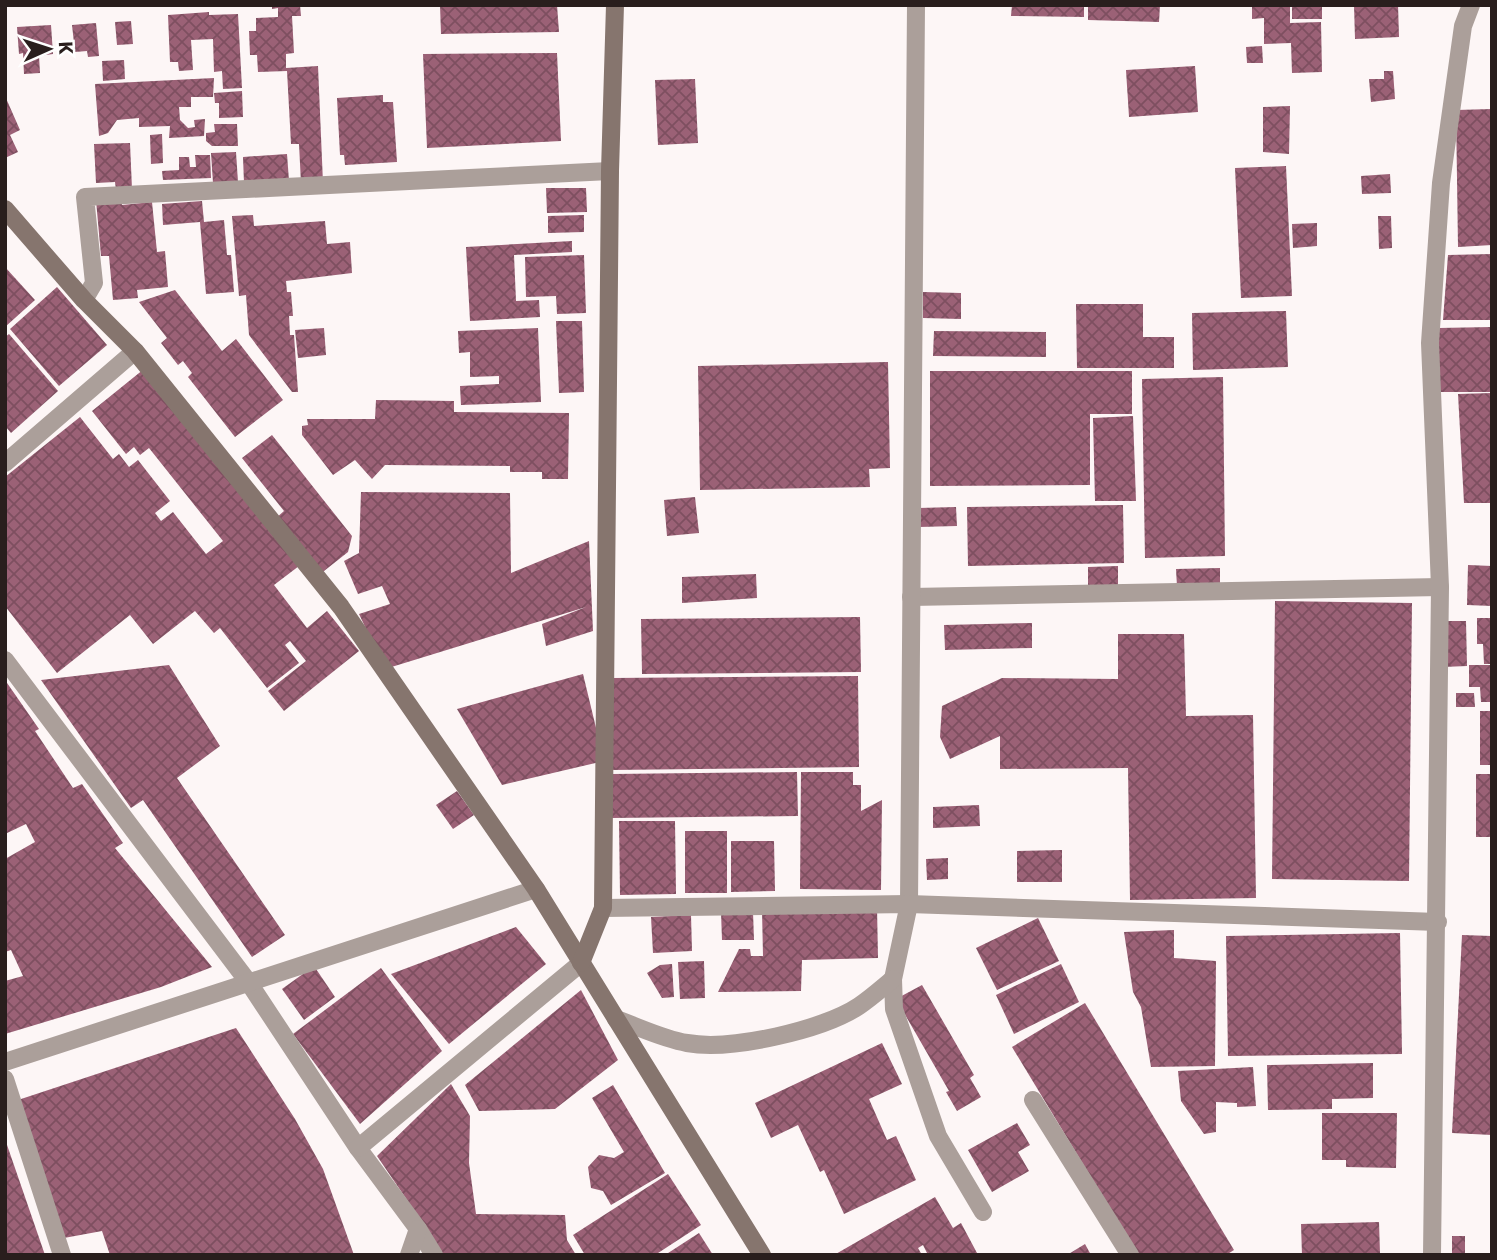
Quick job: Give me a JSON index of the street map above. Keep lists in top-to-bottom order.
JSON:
{
  "north": "right"
}
